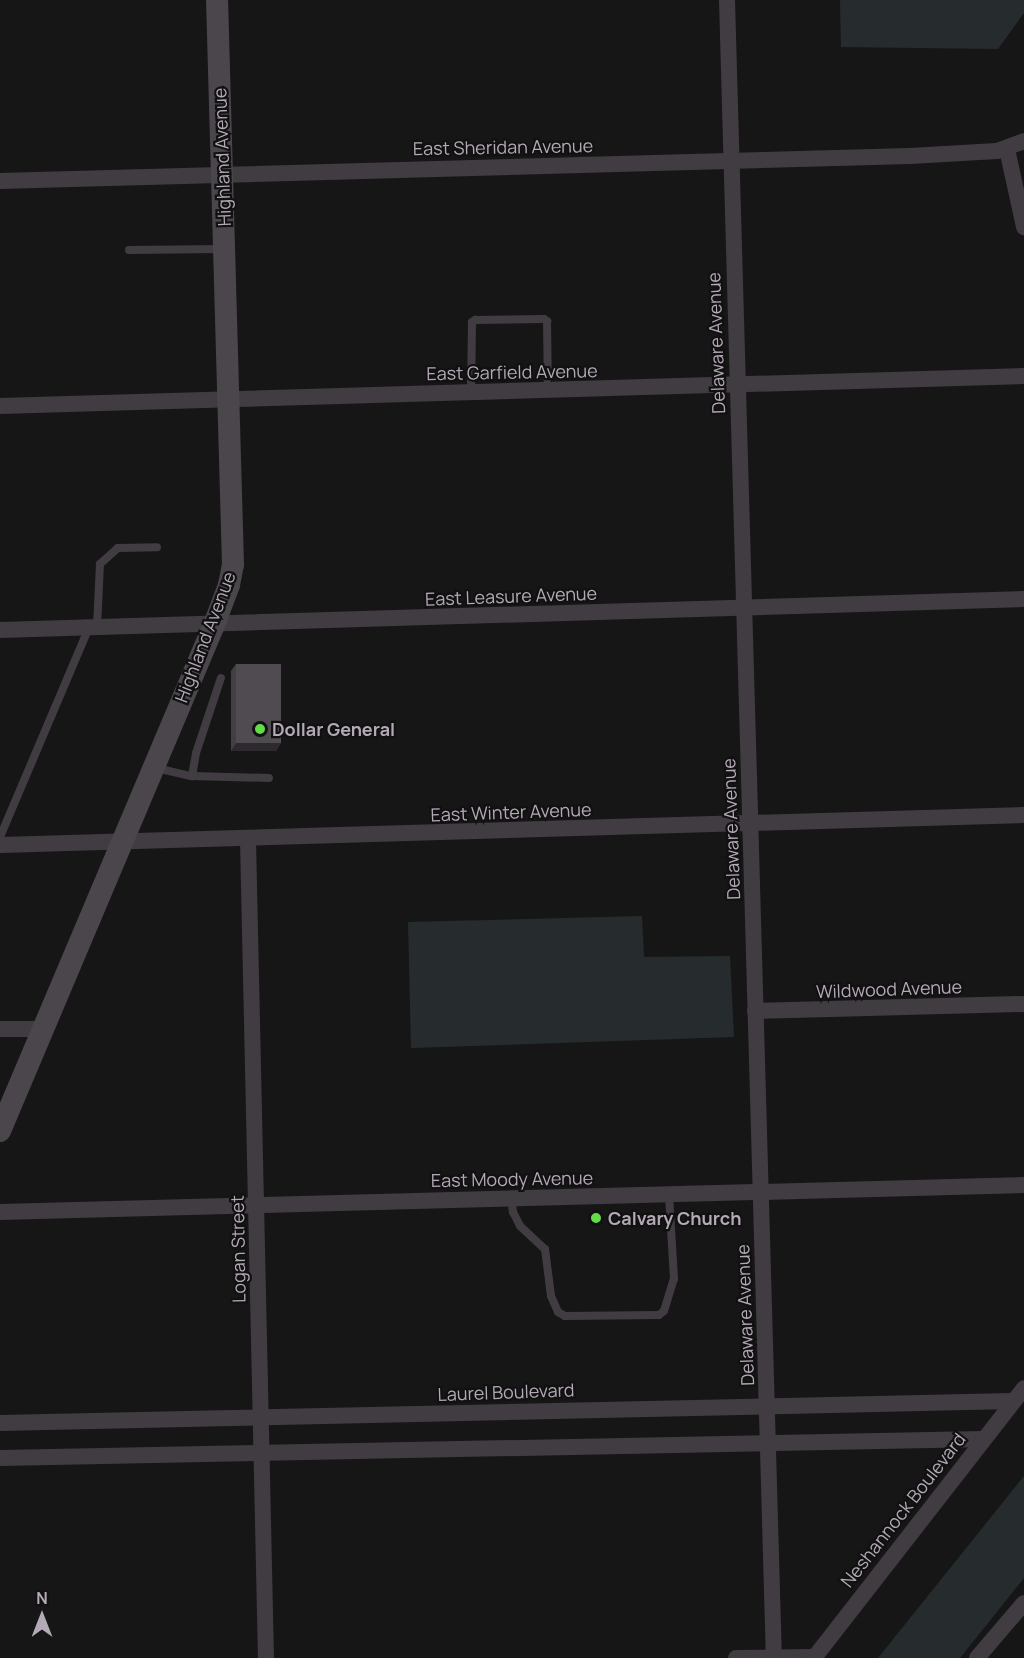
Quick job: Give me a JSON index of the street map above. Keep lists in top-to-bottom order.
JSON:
{
  "streets": {
    "main road": ["Highland Avenue"],
    "street": [
      "East Sheridan Avenue",
      "Delaware Avenue",
      "East Garfield Avenue",
      "East Leasure Avenue",
      "East Winter Avenue",
      "Wildwood Avenue",
      "East Moody Avenue",
      "Logan Street",
      "Laurel Boulevard",
      "Neshannock Boulevard"
    ]
  },
  "crossings": [
    ["East Sheridan Avenue", "Highland Avenue"],
    ["East Sheridan Avenue", "Delaware Avenue"],
    ["Highland Avenue", "East Garfield Avenue"],
    ["Highland Avenue", "East Leasure Avenue"],
    ["Highland Avenue", "East Winter Avenue"],
    ["Delaware Avenue", "East Garfield Avenue"],
    ["Delaware Avenue", "East Leasure Avenue"],
    ["Delaware Avenue", "East Winter Avenue"],
    ["Delaware Avenue", "Wildwood Avenue"],
    ["Delaware Avenue", "East Moody Avenue"],
    ["Delaware Avenue", "Laurel Boulevard"],
    ["East Winter Avenue", "Logan Street"],
    ["East Moody Avenue", "Logan Street"],
    ["Logan Street", "Laurel Boulevard"],
    ["Laurel Boulevard", "Neshannock Boulevard"]
  ],
  "places": ["Dollar General", "Calvary Church"],
  "north": "top"
}
